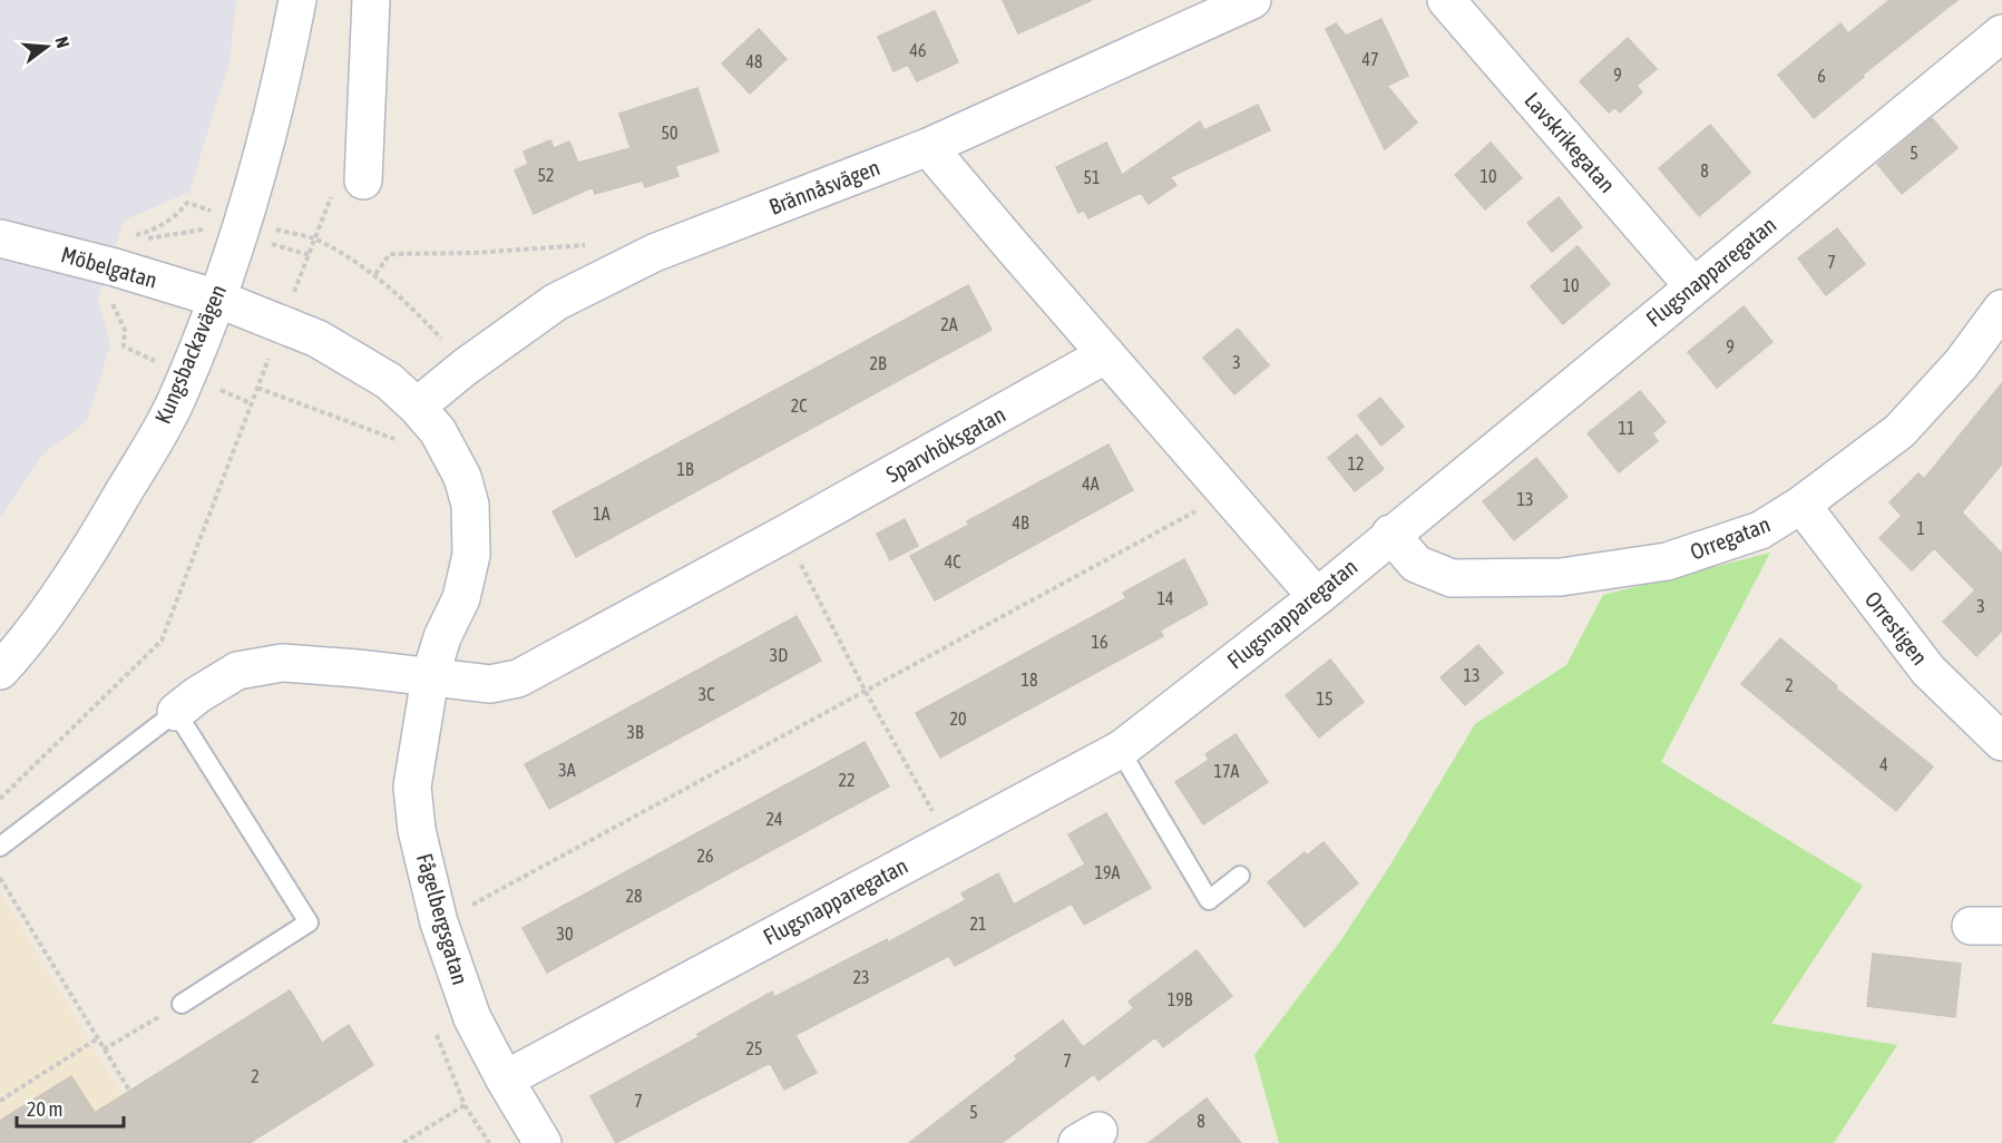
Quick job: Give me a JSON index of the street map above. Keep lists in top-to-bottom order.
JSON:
{
  "streets": {
    "street": [
      "Lavskrikegatan",
      "Brännåsvägen",
      "Möbelgatan",
      "Flugsnapparegatan",
      "Kungsbackavägen",
      "Sparvhöksgatan",
      "Orregatan",
      "Orrestigen",
      "Fågelbergsgatan"
    ]
  },
  "crossings": [
    ["Lavskrikegatan", "Flugsnapparegatan"],
    ["Brännåsvägen", "Fågelbergsgatan"],
    ["Möbelgatan", "Kungsbackavägen"],
    ["Möbelgatan", "Fågelbergsgatan"],
    ["Flugsnapparegatan", "Orregatan"],
    ["Flugsnapparegatan", "Fågelbergsgatan"],
    ["Kungsbackavägen", "Fågelbergsgatan"],
    ["Orregatan", "Orrestigen"]
  ],
  "house_numbers": [
    "46",
    "47",
    "48",
    "9",
    "6",
    "50",
    "5",
    "8",
    "52",
    "10",
    "51",
    "7",
    "10",
    "2A",
    "9",
    "3",
    "2B",
    "2C",
    "11",
    "12",
    "1B",
    "4A",
    "13",
    "1A",
    "4B",
    "1",
    "4C",
    "14",
    "3",
    "16",
    "3D",
    "13",
    "18",
    "2",
    "3C",
    "15",
    "20",
    "3B",
    "4",
    "3A",
    "17A",
    "22",
    "24",
    "26",
    "19A",
    "28",
    "21",
    "30",
    "23",
    "19B",
    "25",
    "7",
    "2",
    "7",
    "5",
    "8"
  ],
  "scale_bar": "20 m",
  "north": "right"
}
